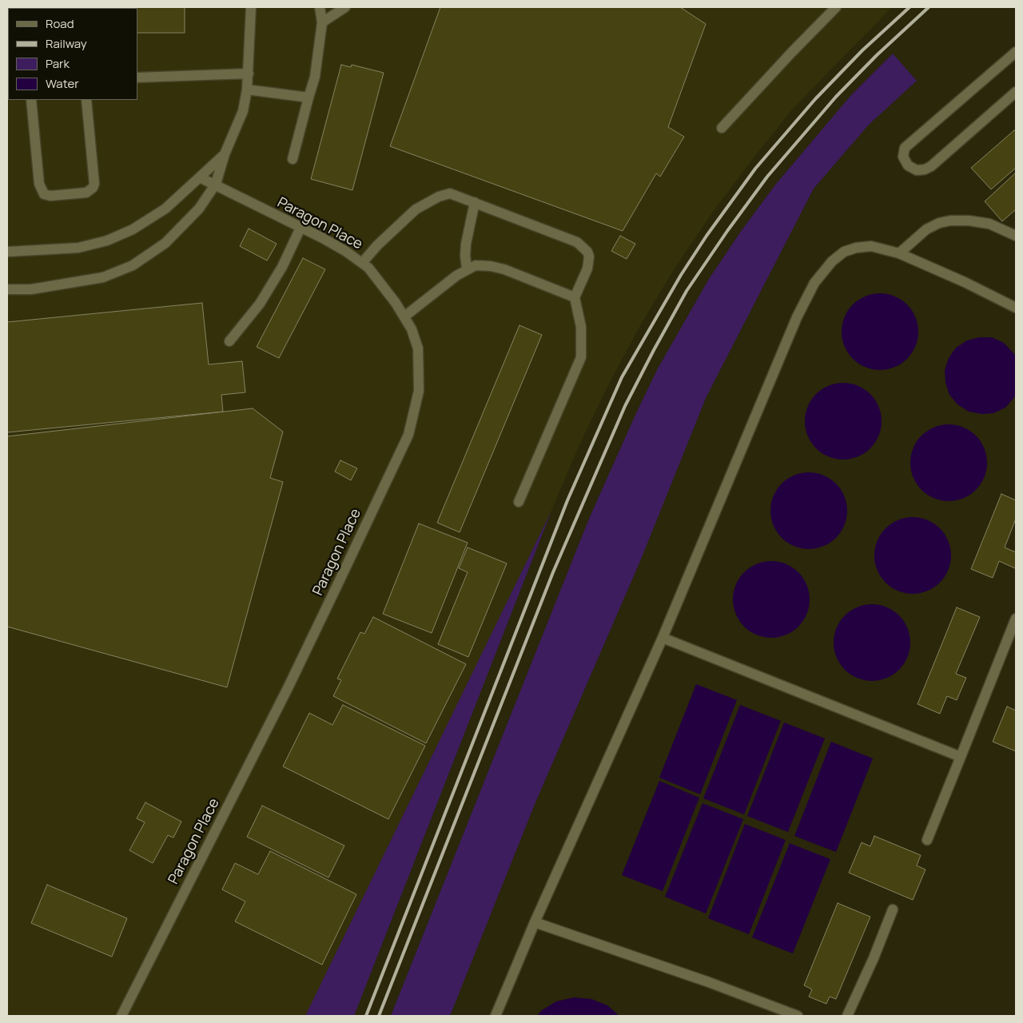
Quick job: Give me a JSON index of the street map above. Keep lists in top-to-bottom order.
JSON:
{
  "streets": {
    "lane": ["Paragon Place"]
  },
  "legend": [
    "Road",
    "Railway",
    "Park",
    "Water"
  ]
}
